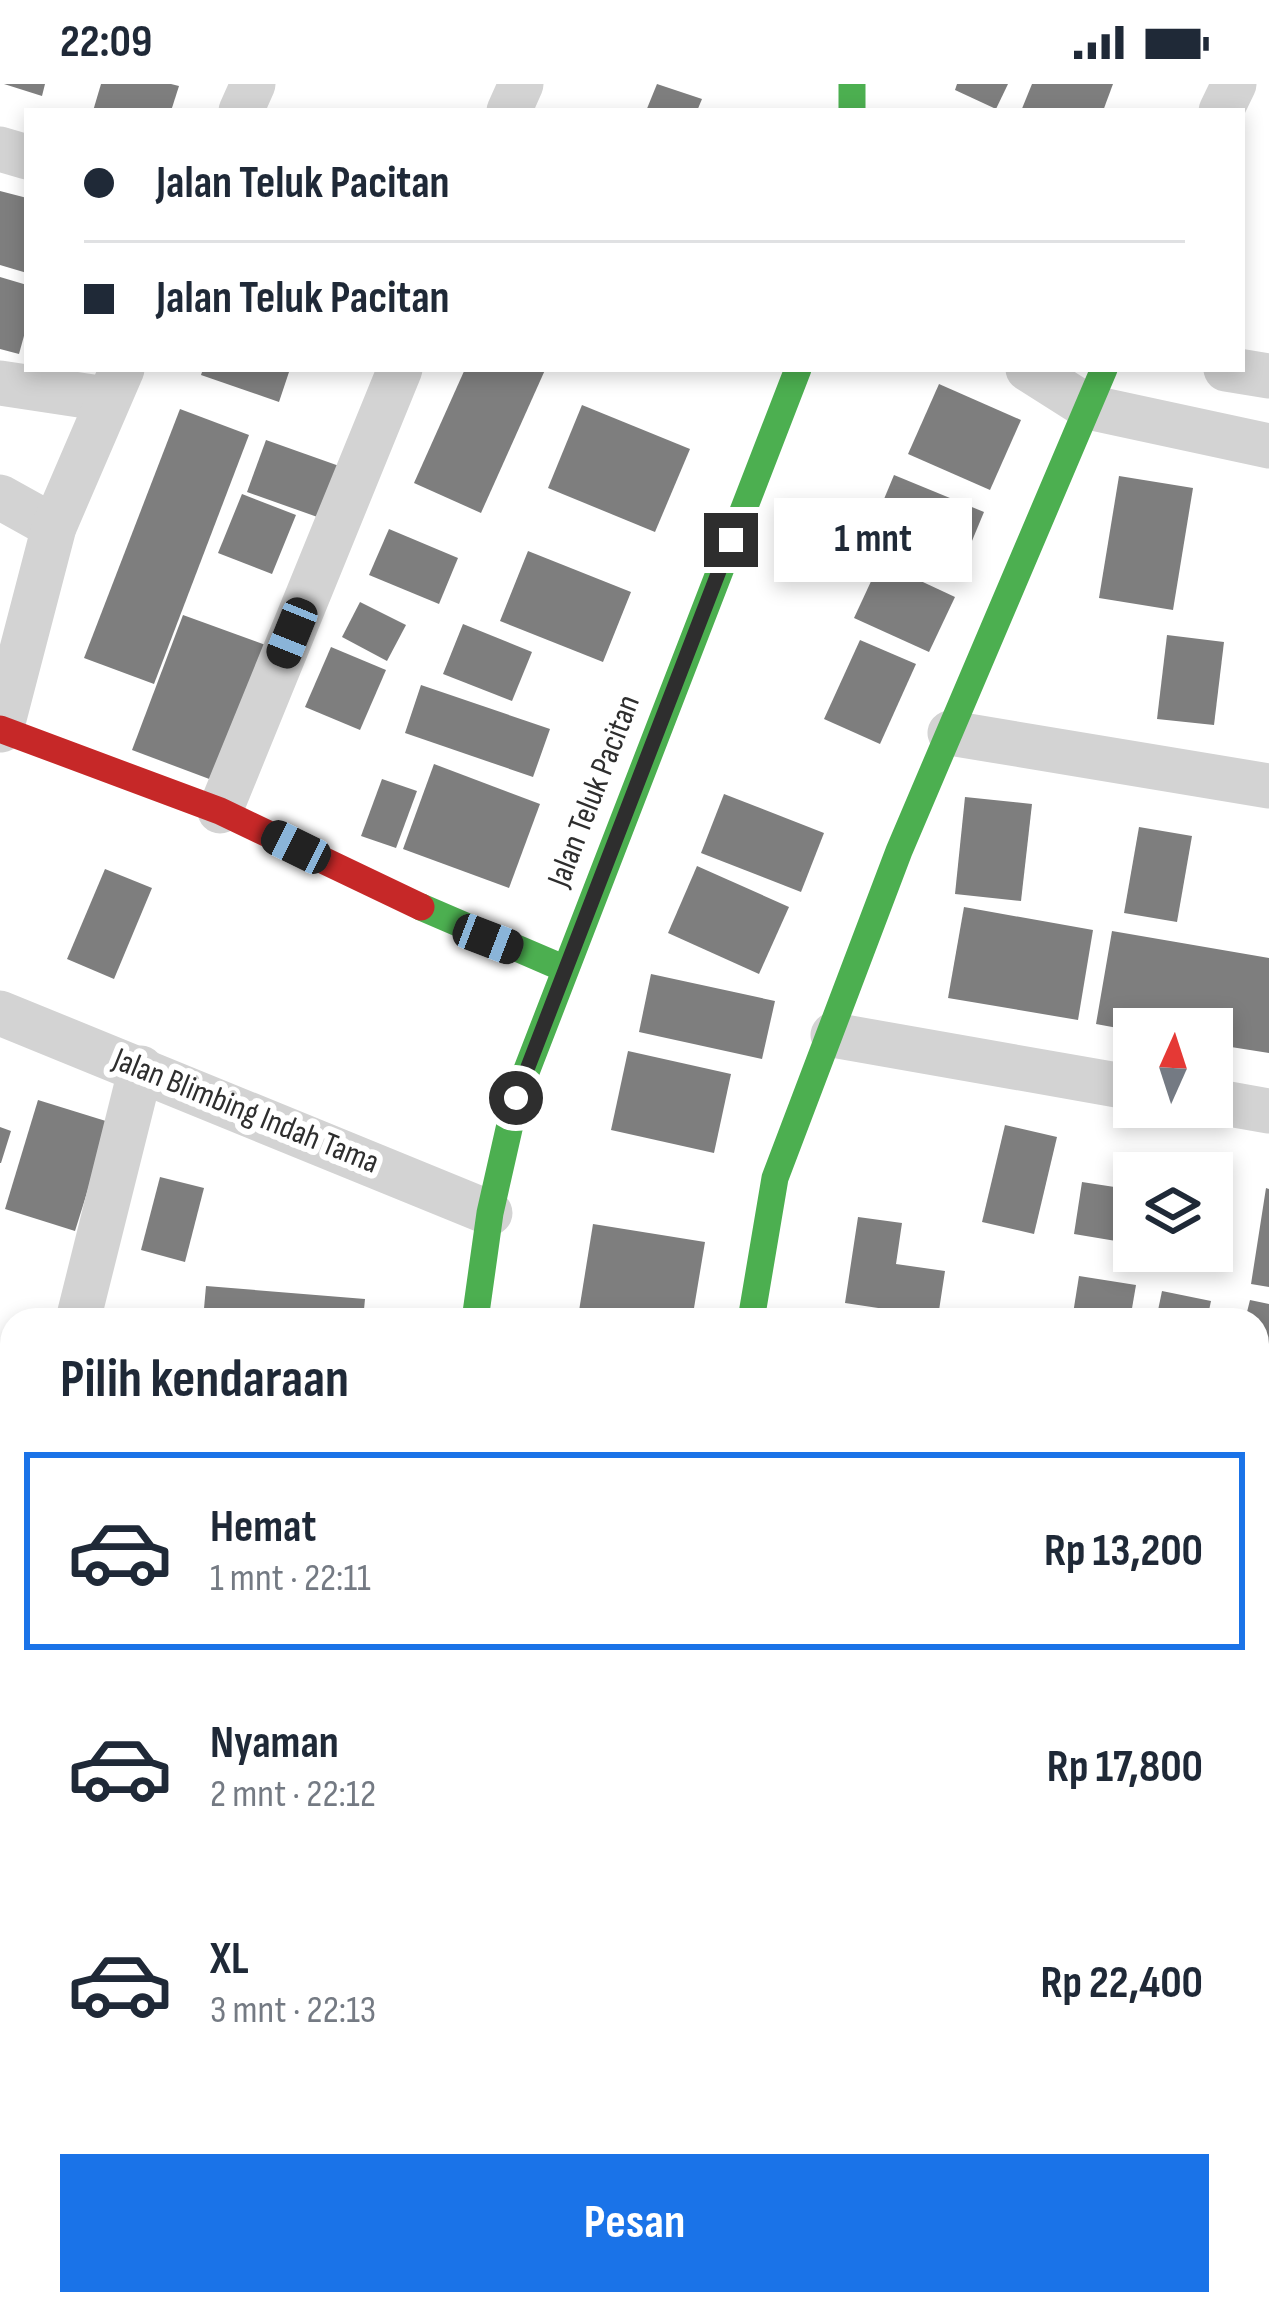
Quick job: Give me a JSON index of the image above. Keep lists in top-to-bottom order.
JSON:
{
  "streets": {
    "street": ["Jalan Teluk Pacitan", "Jalan Blimbing Indah Tama"]
  },
  "crossings": [
    ["Jalan Teluk Pacitan", "Jalan Blimbing Indah Tama"]
  ],
  "north": "top",
  "page": {
    "status": "22:09",
    "banner": ["Jalan Teluk Pacitan", "Jalan Teluk Pacitan"],
    "bubble": "1 mnt",
    "heading": "Pilih kendaraan",
    "list": [
      {
        "name": "Hemat",
        "note": "1 mnt · 22:11",
        "value": "Rp 13,200"
      },
      {
        "name": "Nyaman",
        "note": "2 mnt · 22:12",
        "value": "Rp 17,800"
      },
      {
        "name": "XL",
        "note": "3 mnt · 22:13",
        "value": "Rp 22,400"
      }
    ],
    "buttons": "Pesan"
  }
}
